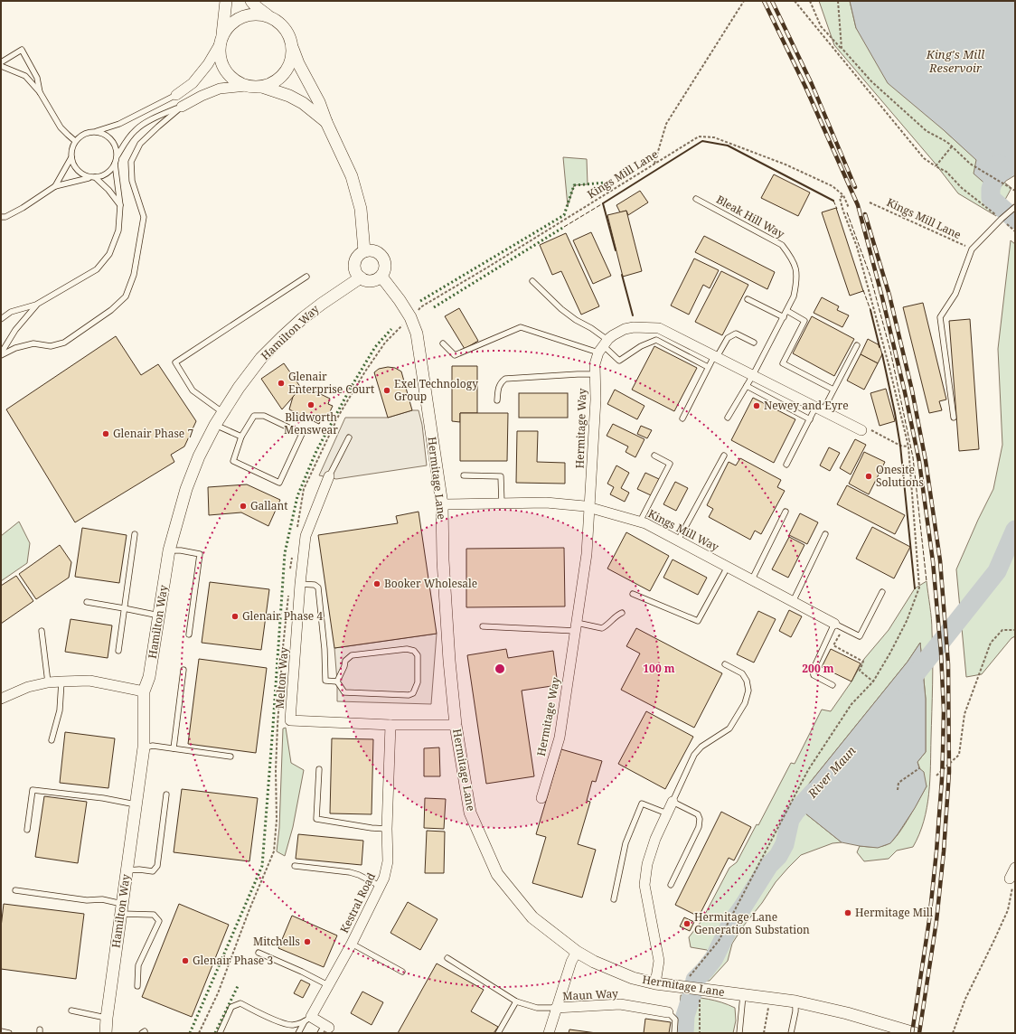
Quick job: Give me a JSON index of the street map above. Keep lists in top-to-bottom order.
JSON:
{
  "streets": {
    "street": [
      "Hamilton Way",
      "Hermitage Way",
      "Hermitage Lane",
      "Kings Mill Way",
      "Melton Way",
      "Kestral Road",
      "Maun Way"
    ],
    "lane": ["Bleak Hill Way"],
    "path": ["Kings Mill Lane"]
  },
  "crossings": [
    ["Kings Mill Lane", "Hermitage Lane"],
    ["Hamilton Way", "Hermitage Lane"],
    ["Hermitage Way", "Kings Mill Way"],
    ["Hermitage Lane", "Kings Mill Way"],
    ["Hermitage Lane", "Melton Way"],
    ["Melton Way", "Kestral Road"]
  ],
  "water": ["King's Mill Reservoir", "River Maun"],
  "places": [
    "Glenair Enterprise Court",
    "Exel Technology Group",
    "Blidworth Menswear",
    "Newey and Eyre",
    "Glenair Phase 7",
    "Onesite Solutions",
    "Gallant",
    "Booker Wholesale",
    "Glenair Phase 4",
    "Hermitage Mill",
    "Hermitage Lane Generation Substation",
    "Mitchells",
    "Glenair Phase 3"
  ],
  "rings": ["100 m", "200 m"]
}
